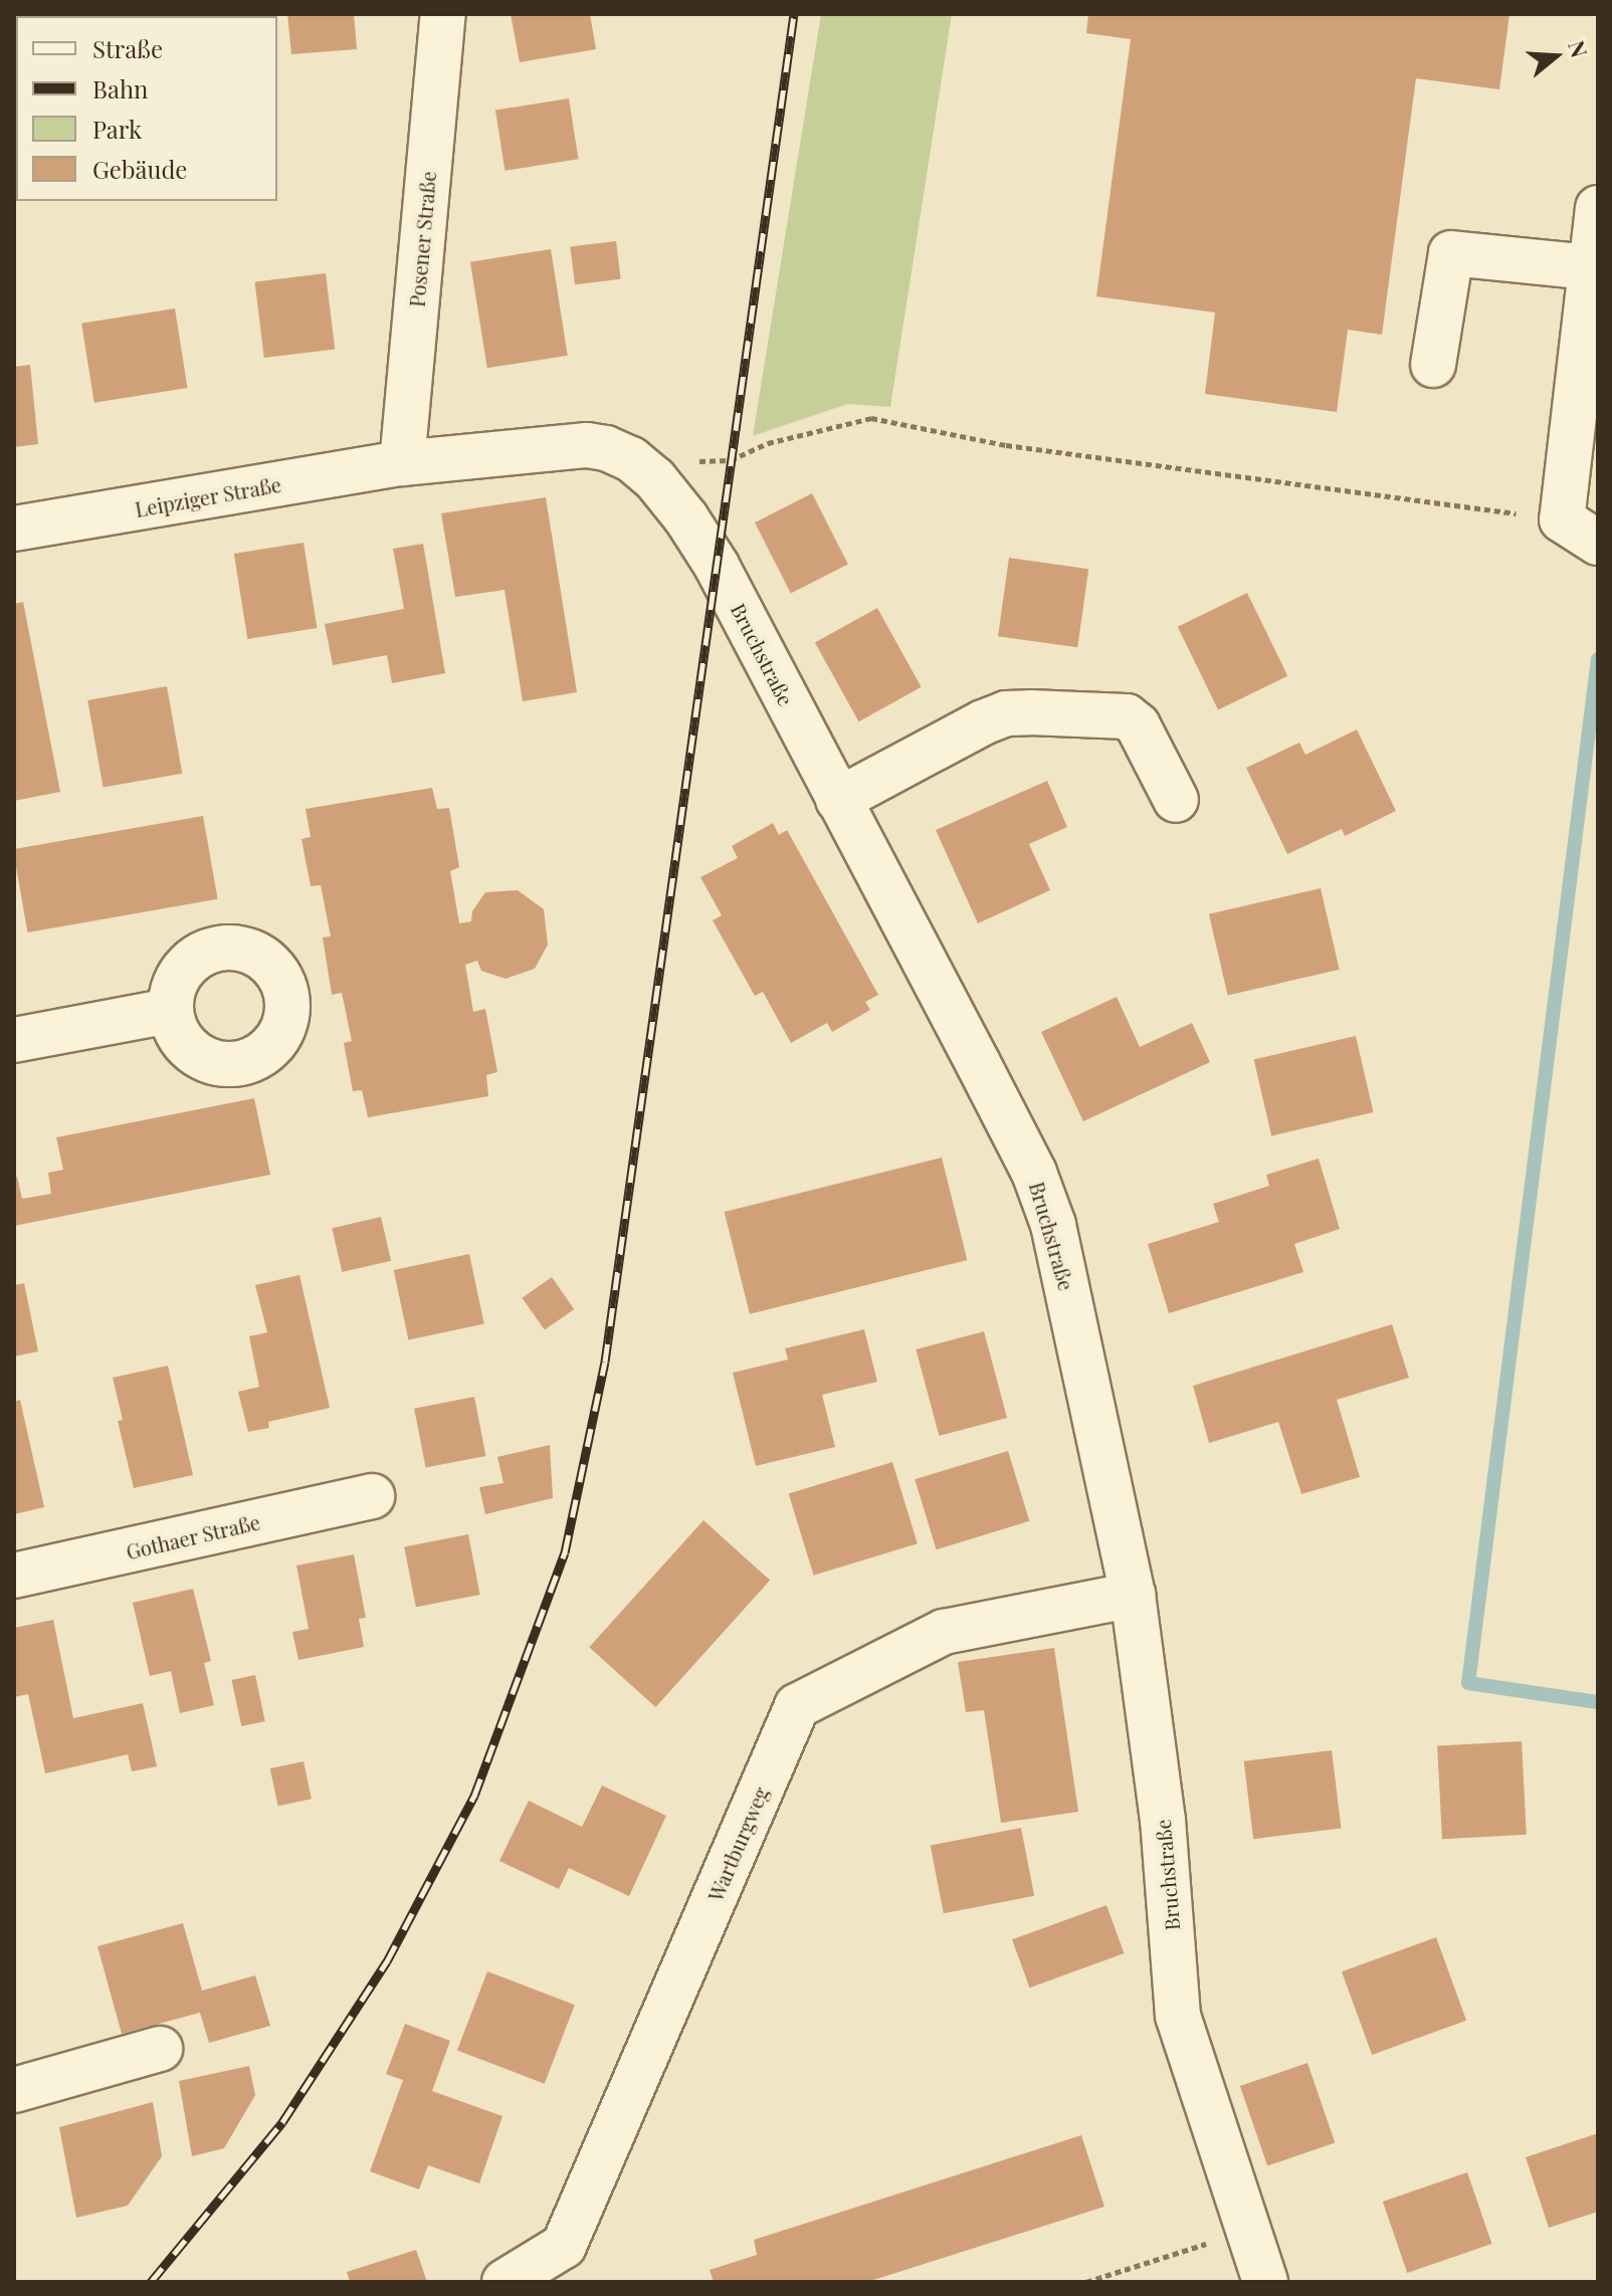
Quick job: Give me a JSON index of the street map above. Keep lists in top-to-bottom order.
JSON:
{
  "streets": {
    "street": [
      "Posener Straße",
      "Leipziger Straße",
      "Bruchstraße",
      "Gothaer Straße",
      "Wartburgweg"
    ]
  },
  "crossings": [
    ["Posener Straße", "Leipziger Straße"],
    ["Posener Straße", "Bruchstraße"],
    ["Leipziger Straße", "Bruchstraße"],
    ["Bruchstraße", "Wartburgweg"]
  ],
  "legend": [
    "Straße",
    "Bahn",
    "Park",
    "Gebäude"
  ],
  "north": "right"
}
